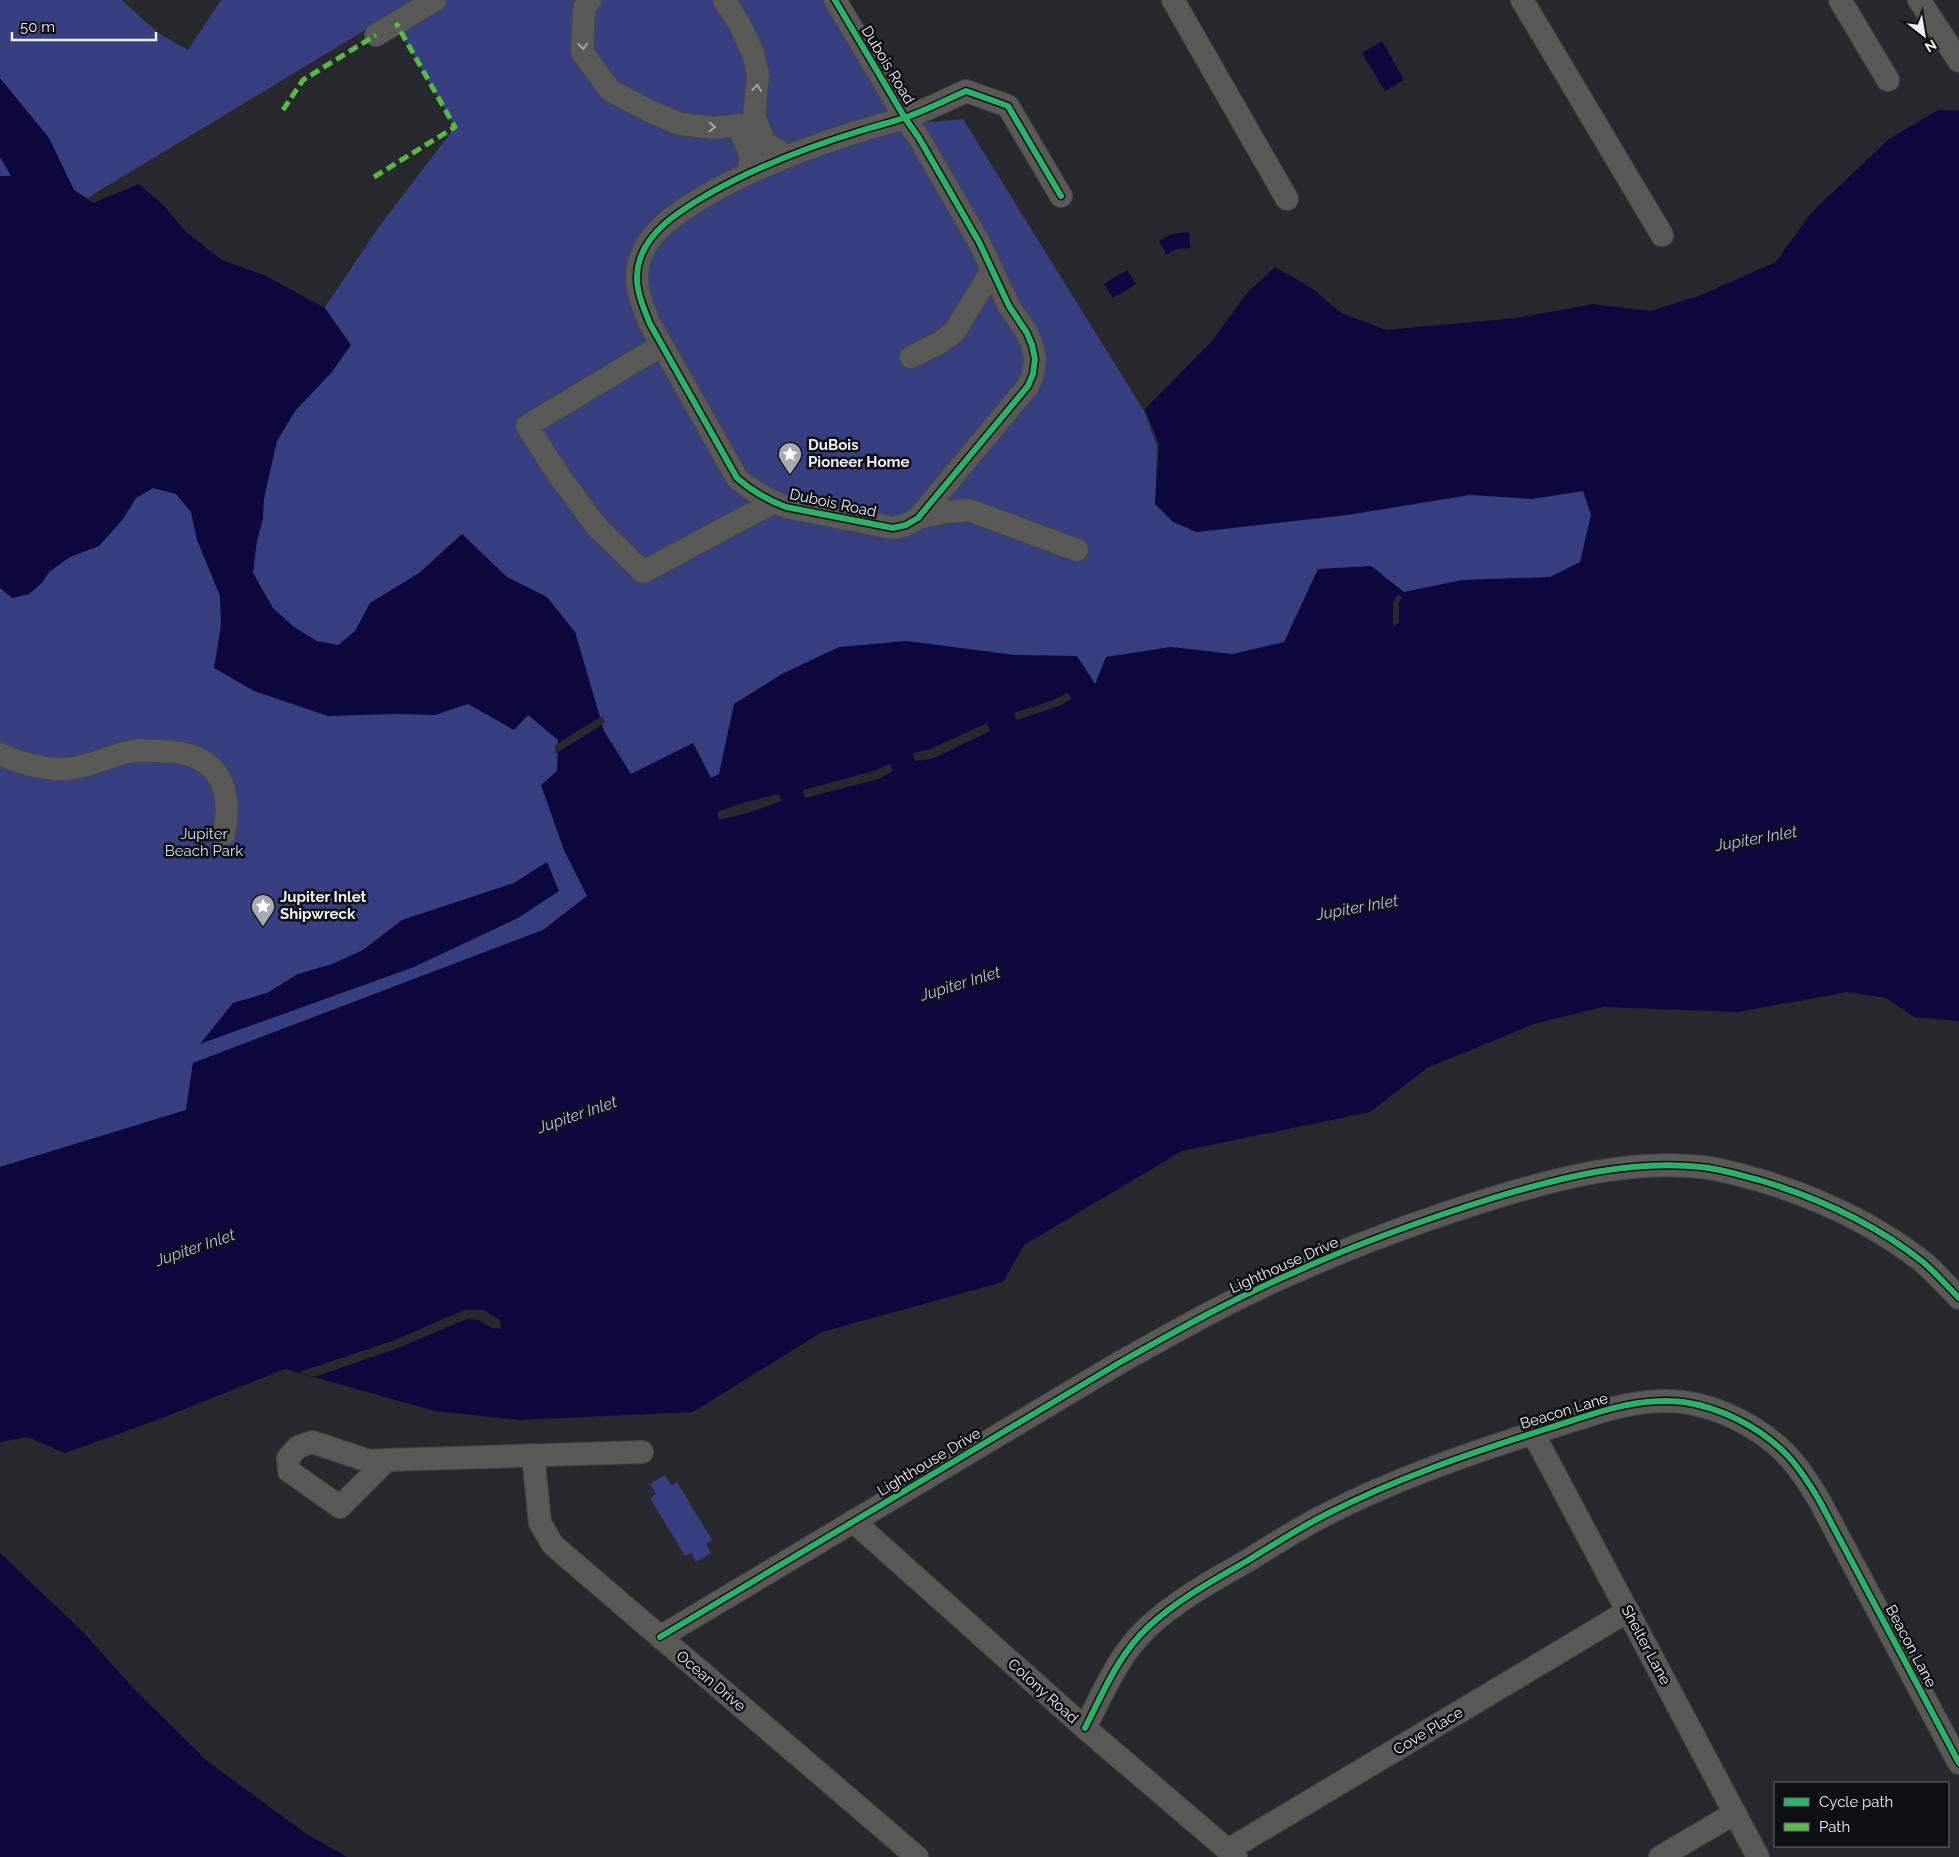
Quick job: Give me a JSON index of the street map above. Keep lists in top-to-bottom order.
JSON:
{
  "streets": {
    "street": [
      "Dubois Road",
      "Lighthouse Drive",
      "Beacon Lane",
      "Shelter Lane",
      "Ocean Drive",
      "Colony Road",
      "Cove Place"
    ]
  },
  "crossings": [
    ["Lighthouse Drive", "Ocean Drive"],
    ["Lighthouse Drive", "Colony Road"],
    ["Beacon Lane", "Shelter Lane"],
    ["Beacon Lane", "Colony Road"],
    ["Shelter Lane", "Cove Place"],
    ["Colony Road", "Cove Place"]
  ],
  "water": ["Jupiter Inlet"],
  "parks": ["Jupiter Beach Park"],
  "places": {
    "place": ["DuBois Pioneer Home", "Jupiter Inlet Shipwreck"]
  },
  "legend": ["Cycle path", "Path"],
  "scale_bar": "50 m",
  "north": "bottom right"
}
